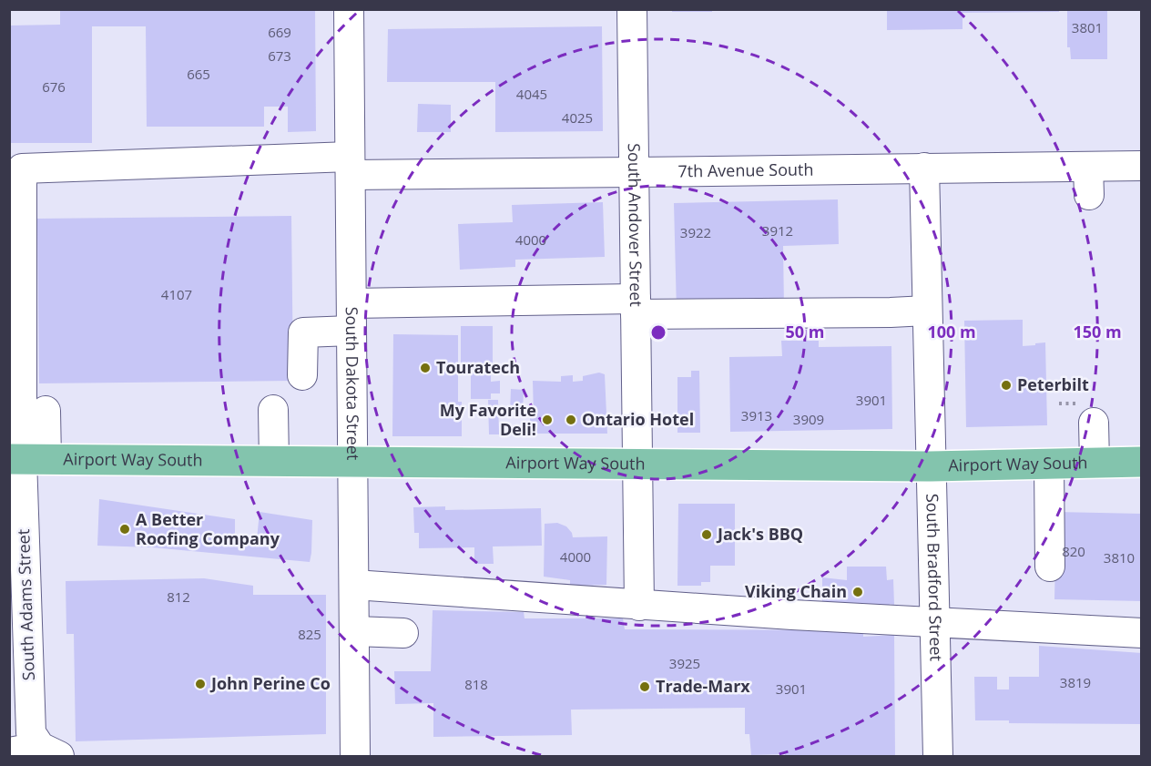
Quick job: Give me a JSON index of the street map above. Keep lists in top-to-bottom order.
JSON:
{
  "streets": {
    "main road": ["Airport Way South"],
    "street": [
      "7th Avenue South",
      "South Andover Street",
      "South Dakota Street",
      "South Bradford Street",
      "South Adams Street"
    ]
  },
  "crossings": [
    ["7th Avenue South", "South Andover Street"],
    ["7th Avenue South", "South Dakota Street"],
    ["7th Avenue South", "Airport Way South"],
    ["7th Avenue South", "South Bradford Street"],
    ["7th Avenue South", "South Adams Street"],
    ["South Andover Street", "Airport Way South"],
    ["South Dakota Street", "Airport Way South"],
    ["Airport Way South", "South Bradford Street"],
    ["Airport Way South", "South Adams Street"]
  ],
  "places": [
    "Touratech",
    "Peterbilt",
    "My Favorite Deli!",
    "Ontario Hotel",
    "A Better Roofing Company",
    "Jack's BBQ",
    "Viking Chain",
    "John Perine Co",
    "Trade-Marx"
  ],
  "house_numbers": [
    "3801",
    "669",
    "673",
    "665",
    "676",
    "4045",
    "4025",
    "3912",
    "3922",
    "4000",
    "4107",
    "3901",
    "3913",
    "3909",
    "820",
    "4000",
    "3810",
    "812",
    "825",
    "3925",
    "3819",
    "818",
    "3901"
  ],
  "rings": ["50 m", "100 m", "150 m"]
}
